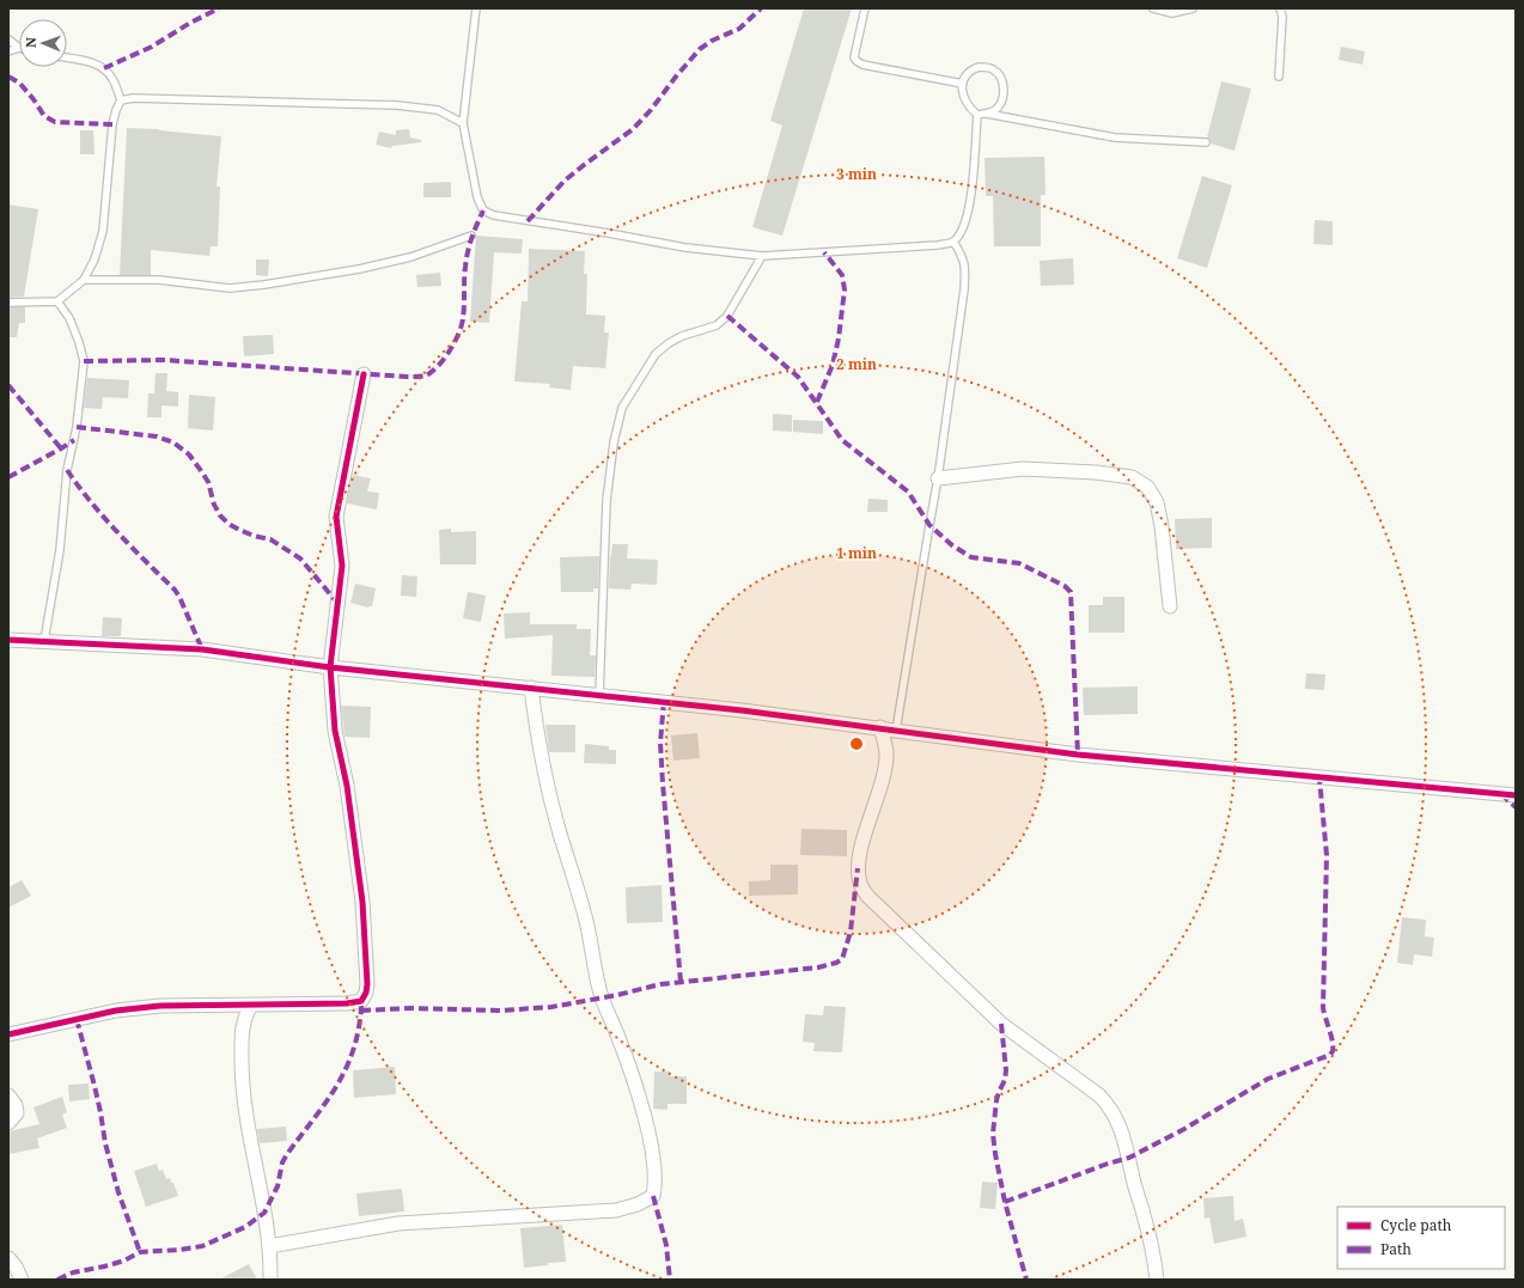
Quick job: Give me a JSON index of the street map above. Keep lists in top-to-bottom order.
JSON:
{
  "legend": ["Cycle path", "Path"],
  "north": "left",
  "rings": ["3 min", "2 min", "1 min"]
}
